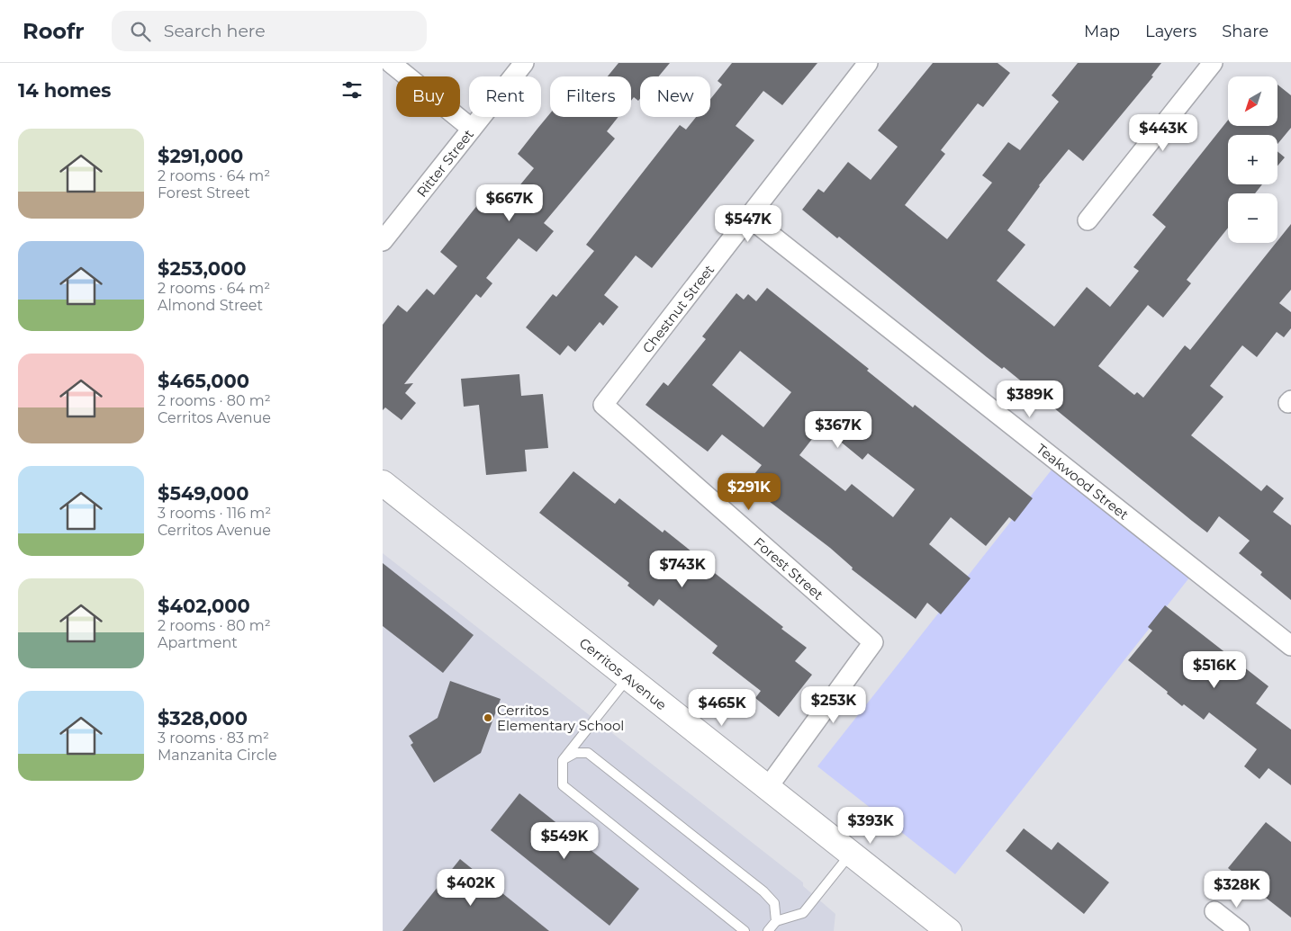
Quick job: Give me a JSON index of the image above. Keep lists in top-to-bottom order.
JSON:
{
  "streets": {
    "main road": ["Cerritos Avenue"],
    "street": [
      "Ritter Street",
      "Chestnut Street",
      "Teakwood Street",
      "Forest Street"
    ]
  },
  "crossings": [
    ["Chestnut Street", "Teakwood Street"],
    ["Chestnut Street", "Forest Street"],
    ["Forest Street", "Cerritos Avenue"]
  ],
  "places": ["Cerritos Elementary School"],
  "north": "bottom left",
  "page": {
    "header": "Roofr",
    "search": "Search here",
    "nav": ["Map", "Layers", "Share"],
    "heading": "14 homes",
    "map_buttons": ["+", "−"],
    "chip": [
      "Buy",
      "Rent",
      "Filters",
      "New"
    ],
    "price": [
      "$443K",
      "$667K",
      "$547K",
      "$389K",
      "$367K",
      "$291K",
      "$743K",
      "$516K",
      "$253K",
      "$465K",
      "$393K",
      "$549K",
      "$402K",
      "$328K"
    ],
    "list": [
      {
        "name": "$291,000",
        "note": "2 rooms · 64 m² · Forest Street"
      },
      {
        "name": "$253,000",
        "note": "2 rooms · 64 m² · Almond Street"
      },
      {
        "name": "$465,000",
        "note": "2 rooms · 80 m² · Cerritos Avenue"
      },
      {
        "name": "$549,000",
        "note": "3 rooms · 116 m² · Cerritos Avenue"
      },
      {
        "name": "$402,000",
        "note": "2 rooms · 80 m² · Apartment"
      },
      {
        "name": "$328,000",
        "note": "3 rooms · 83 m² · Manzanita Circle"
      }
    ]
  }
}
